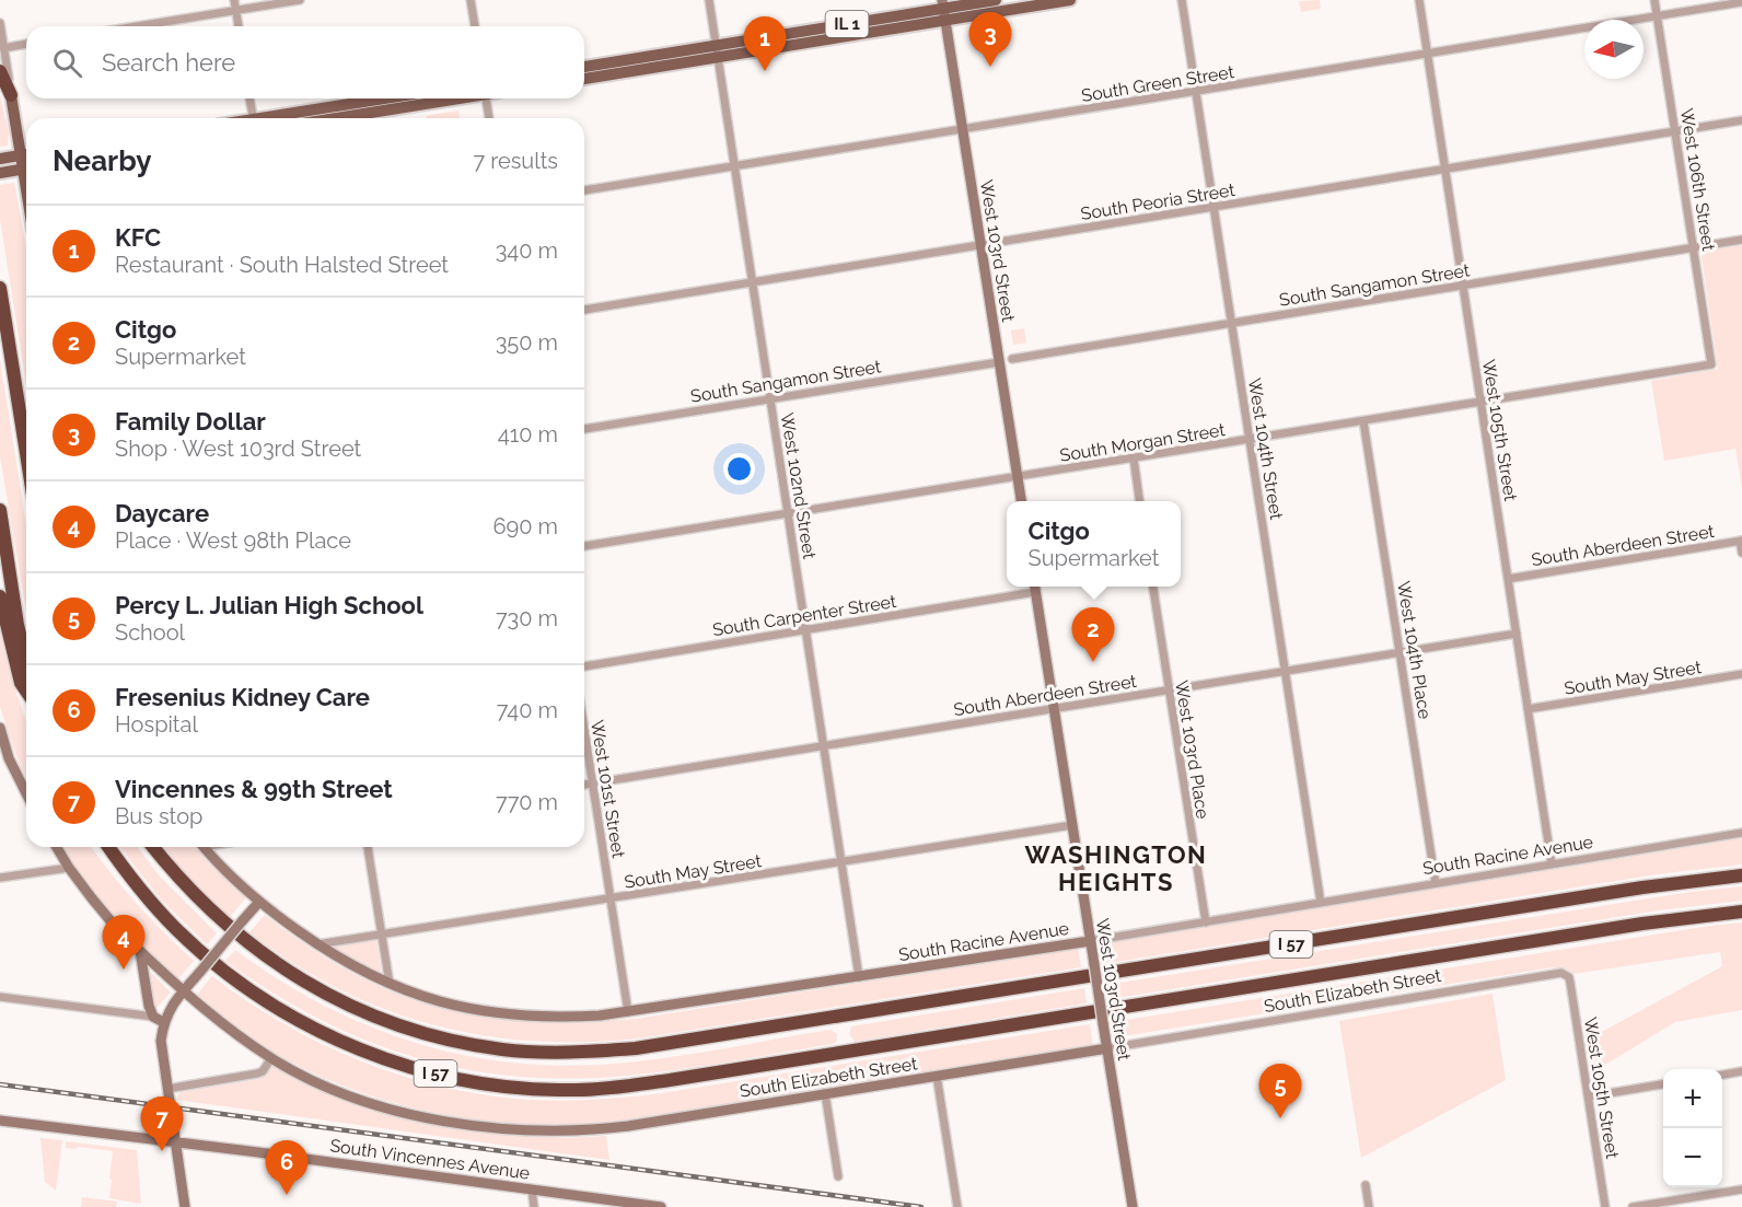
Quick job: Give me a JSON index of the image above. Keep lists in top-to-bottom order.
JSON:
{
  "streets": {
    "highway": ["I 57"],
    "main road": ["IL 1"],
    "street": [
      "South Green Street",
      "West 106th Street",
      "South Peoria Street",
      "West 103rd Street",
      "South Sangamon Street",
      "West 105th Street",
      "South Morgan Street",
      "West 104th Street",
      "West 102nd Street",
      "South Aberdeen Street",
      "South Carpenter Street",
      "West 104th Place",
      "South May Street",
      "West 103rd Place",
      "West 101st Street",
      "South Racine Avenue",
      "South Elizabeth Street",
      "South Vincennes Avenue"
    ]
  },
  "crossings": [
    ["IL 1", "West 103rd Street"],
    ["IL 1", "West 102nd Street"],
    ["South Green Street", "West 106th Street"],
    ["South Green Street", "West 103rd Street"],
    ["South Green Street", "West 105th Street"],
    ["South Green Street", "West 104th Street"],
    ["South Green Street", "West 102nd Street"],
    ["West 106th Street", "South Peoria Street"],
    ["West 106th Street", "South Sangamon Street"],
    ["West 106th Street", "South Morgan Street"],
    ["South Peoria Street", "West 103rd Street"],
    ["South Peoria Street", "West 105th Street"],
    ["South Peoria Street", "West 104th Street"],
    ["South Peoria Street", "West 102nd Street"],
    ["West 103rd Street", "South Sangamon Street"],
    ["West 103rd Street", "South Morgan Street"],
    ["West 103rd Street", "South Aberdeen Street"],
    ["West 103rd Street", "South Carpenter Street"],
    ["West 103rd Street", "South May Street"],
    ["West 103rd Street", "South Racine Avenue"],
    ["West 103rd Street", "South Elizabeth Street"],
    ["South Sangamon Street", "West 105th Street"],
    ["South Sangamon Street", "West 104th Street"],
    ["South Sangamon Street", "West 102nd Street"],
    ["West 105th Street", "South Morgan Street"],
    ["West 105th Street", "South Aberdeen Street"],
    ["West 105th Street", "South May Street"],
    ["West 105th Street", "South Racine Avenue"],
    ["West 105th Street", "South Elizabeth Street"],
    ["South Morgan Street", "West 104th Street"],
    ["South Morgan Street", "West 102nd Street"],
    ["South Morgan Street", "West 104th Place"],
    ["West 104th Street", "South Aberdeen Street"],
    ["West 104th Street", "South Racine Avenue"],
    ["West 102nd Street", "South Aberdeen Street"],
    ["West 102nd Street", "South Carpenter Street"],
    ["West 102nd Street", "South May Street"],
    ["West 102nd Street", "South Racine Avenue"],
    ["South Aberdeen Street", "West 104th Place"],
    ["South Aberdeen Street", "West 103rd Place"],
    ["South Aberdeen Street", "West 101st Street"],
    ["West 104th Place", "South Racine Avenue"],
    ["South May Street", "West 101st Street"],
    ["South May Street", "South Racine Avenue"],
    ["West 103rd Place", "South Racine Avenue"],
    ["West 101st Street", "South Racine Avenue"]
  ],
  "districts": ["WASHINGTON HEIGHTS"],
  "north": "left",
  "page": {
    "pins": [
      "3",
      "1",
      "2",
      "4",
      "5",
      "7",
      "6"
    ],
    "search": "Search here",
    "heading": ["Nearby", "7 results"],
    "list": [
      {
        "mark": "1",
        "name": "KFC",
        "note": "Restaurant · South Halsted Street",
        "value": "340 m"
      },
      {
        "mark": "2",
        "name": "Citgo",
        "note": "Supermarket",
        "value": "350 m"
      },
      {
        "mark": "3",
        "name": "Family Dollar",
        "note": "Shop · West 103rd Street",
        "value": "410 m"
      },
      {
        "mark": "4",
        "name": "Daycare",
        "note": "Place · West 98th Place",
        "value": "690 m"
      },
      {
        "mark": "5",
        "name": "Percy L. Julian High School",
        "note": "School",
        "value": "730 m"
      },
      {
        "mark": "6",
        "name": "Fresenius Kidney Care",
        "note": "Hospital",
        "value": "740 m"
      },
      {
        "mark": "7",
        "name": "Vincennes & 99th Street",
        "note": "Bus stop",
        "value": "770 m"
      }
    ],
    "popup": ["Citgo", "Supermarket"],
    "map_buttons": ["+", "−"]
  }
}
